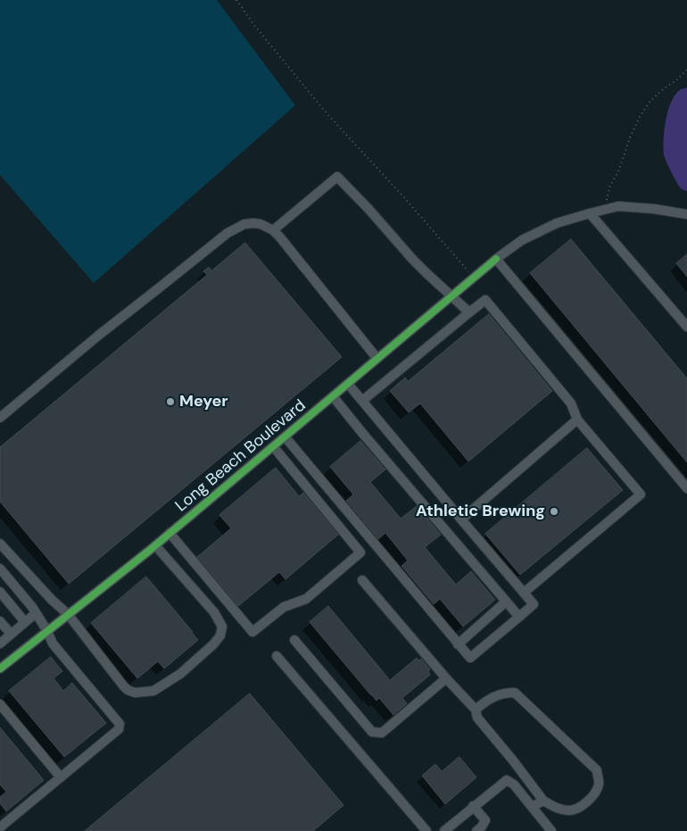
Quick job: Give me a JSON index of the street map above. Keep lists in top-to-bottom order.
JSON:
{
  "streets": {
    "street": ["Long Beach Boulevard"]
  },
  "places": ["Meyer", "Athletic Brewing"]
}
